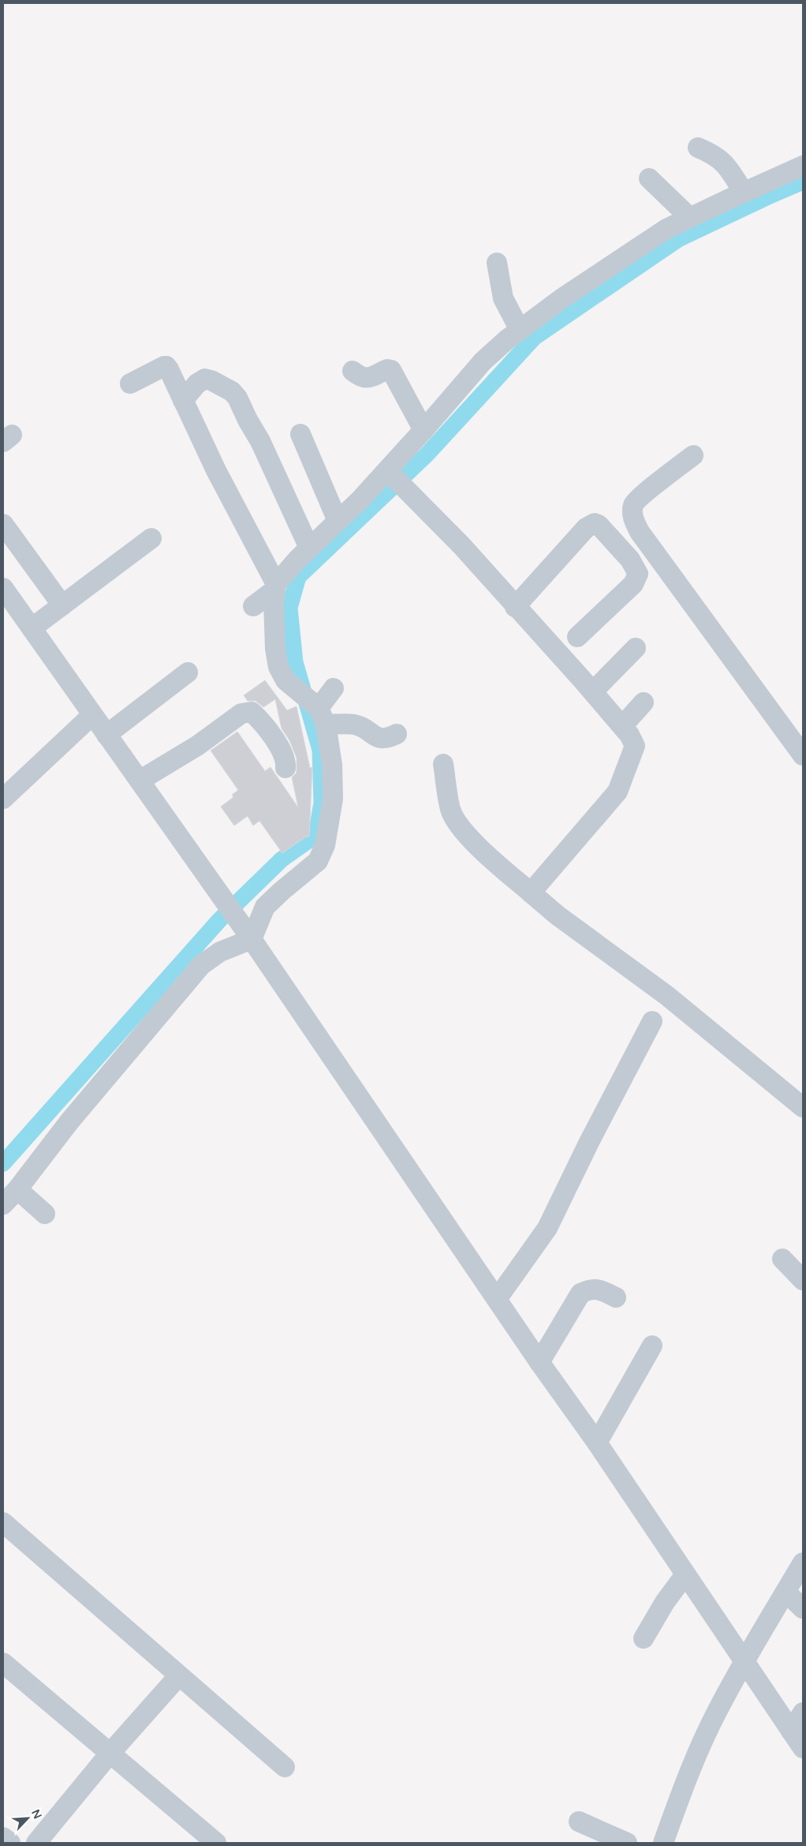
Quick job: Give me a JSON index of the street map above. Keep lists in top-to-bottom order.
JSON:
{
  "north": "top right"
}
